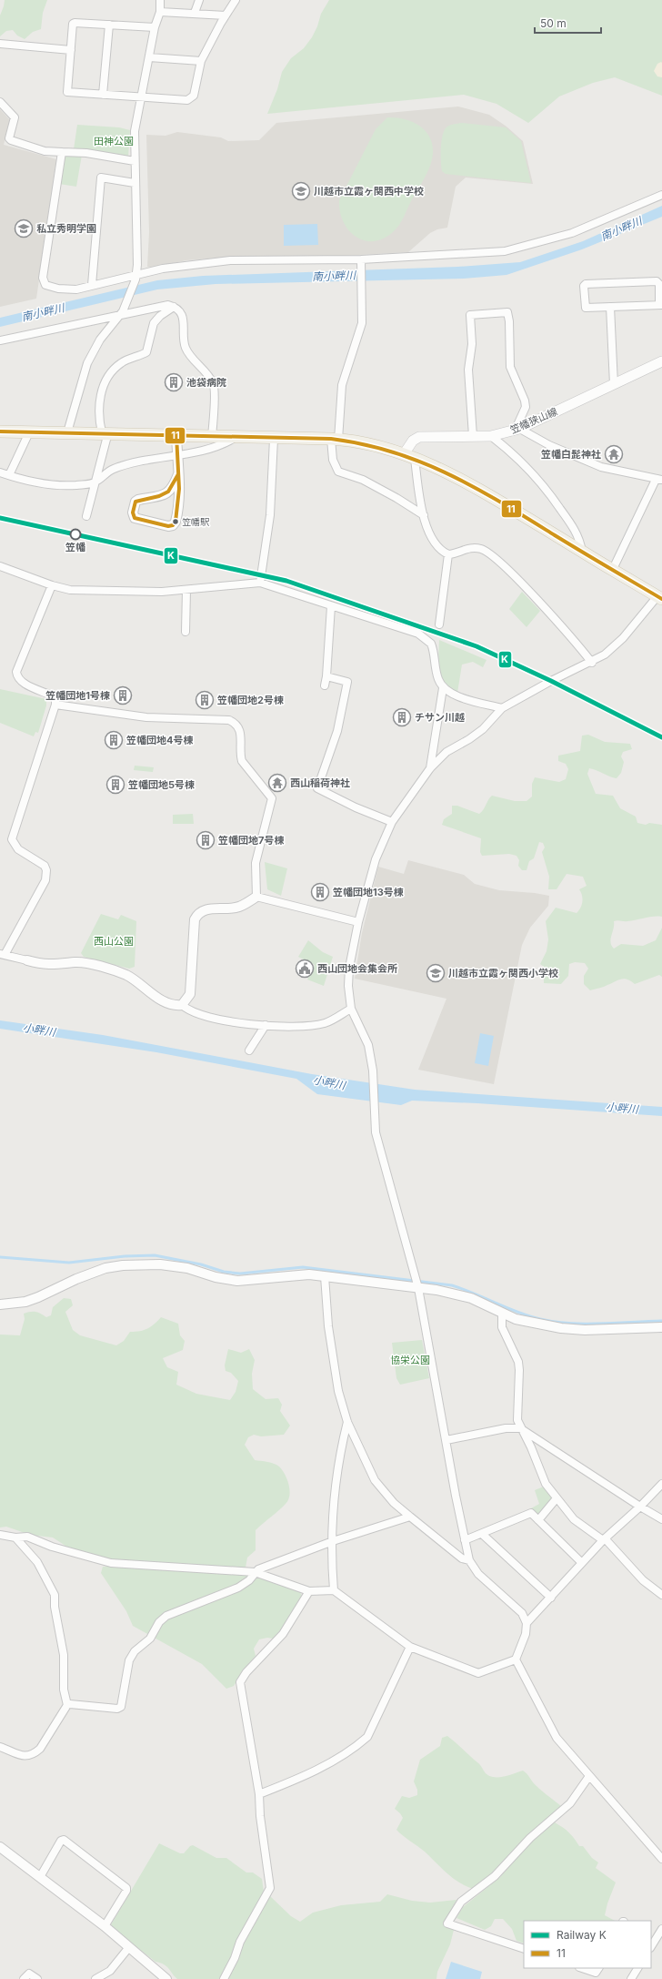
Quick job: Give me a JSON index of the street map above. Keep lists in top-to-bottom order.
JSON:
{
  "streets": {
    "main road": ["笠幡狭山線"]
  },
  "water": ["南小畔川", "小畔川"],
  "parks": ["田神公園", "西山公園", "協栄公園"],
  "places": {
    "school or university": ["川越市立霞ヶ関西中学校", "私立秀明学園", "川越市立霞ヶ関西小学校"],
    "building": [
      "池袋病院",
      "笠幡団地1号棟",
      "笠幡団地2号棟",
      "チサン川越",
      "笠幡団地4号棟",
      "笠幡団地5号棟",
      "笠幡団地7号棟",
      "笠幡団地13号棟"
    ],
    "temple": ["笠幡白髭神社", "西山稲荷神社"],
    "other": ["笠幡駅", "笠幡"],
    "public building": ["西山団地会集会所"]
  },
  "lines": ["transit line 11", "rail line K"],
  "legend": ["Railway K", "11"],
  "scale_bar": "50 m"
}
